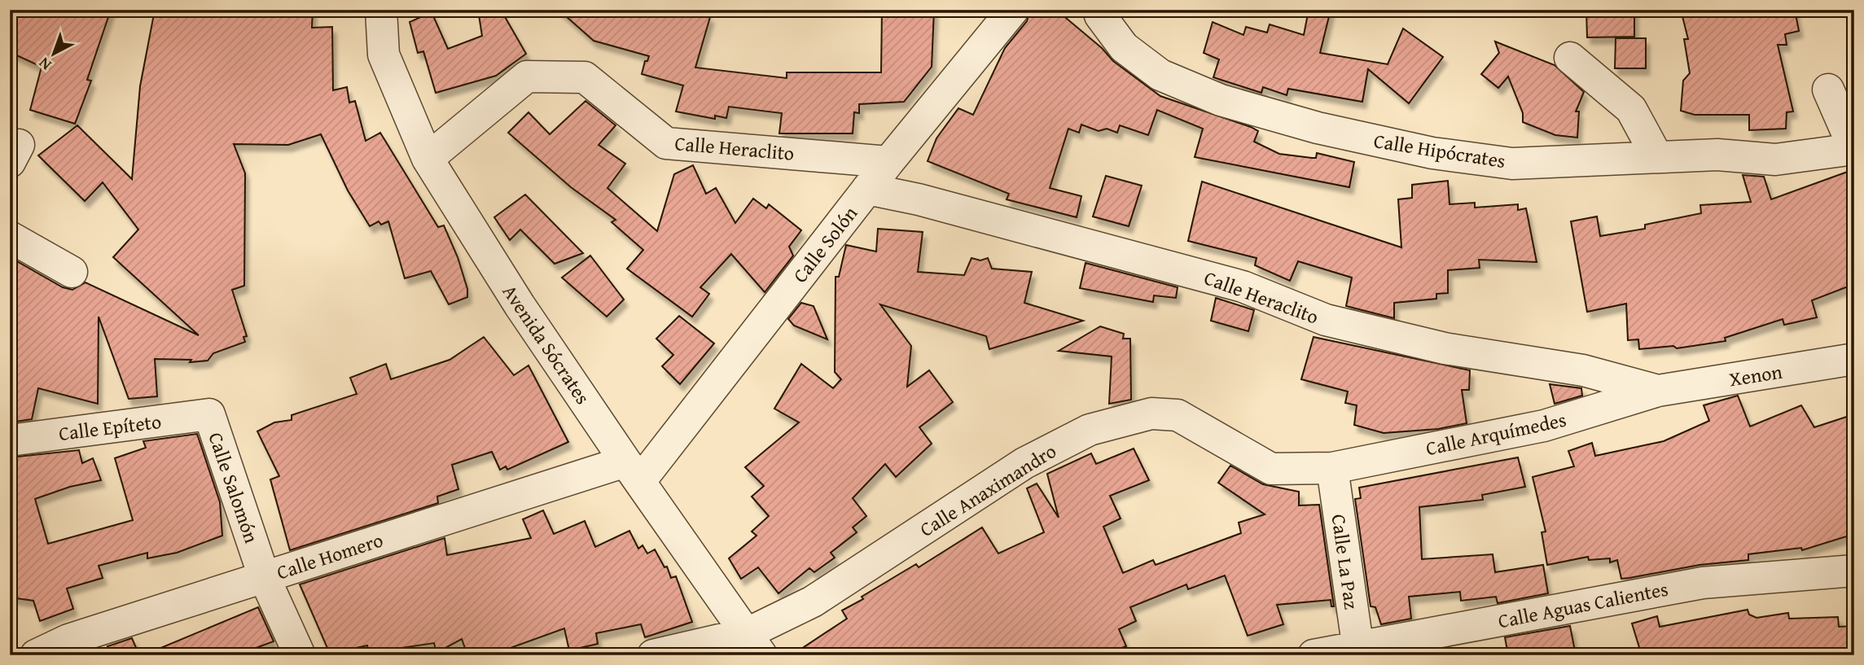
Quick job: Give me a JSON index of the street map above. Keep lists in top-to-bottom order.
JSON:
{
  "streets": {
    "street": [
      "Calle Heraclito",
      "Calle Hipócrates",
      "Calle Solón",
      "Avenida Sócrates",
      "Xenon",
      "Calle Epíteto",
      "Calle Arquímedes",
      "Calle Salomón",
      "Calle Anaximandro",
      "Calle Homero",
      "Calle La Paz",
      "Calle Aguas Calientes"
    ]
  },
  "crossings": [
    ["Calle Heraclito", "Calle Solón"],
    ["Calle Heraclito", "Avenida Sócrates"],
    ["Calle Heraclito", "Xenon"],
    ["Calle Heraclito", "Calle Arquímedes"],
    ["Calle Solón", "Avenida Sócrates"],
    ["Calle Solón", "Calle Homero"],
    ["Avenida Sócrates", "Calle Anaximandro"],
    ["Avenida Sócrates", "Calle Homero"],
    ["Xenon", "Calle Arquímedes"],
    ["Calle Epíteto", "Calle Salomón"],
    ["Calle Arquímedes", "Calle Anaximandro"],
    ["Calle Arquímedes", "Calle La Paz"],
    ["Calle Salomón", "Calle Homero"],
    ["Calle Anaximandro", "Calle La Paz"],
    ["Calle La Paz", "Calle Aguas Calientes"]
  ],
  "north": "bottom left"
}
